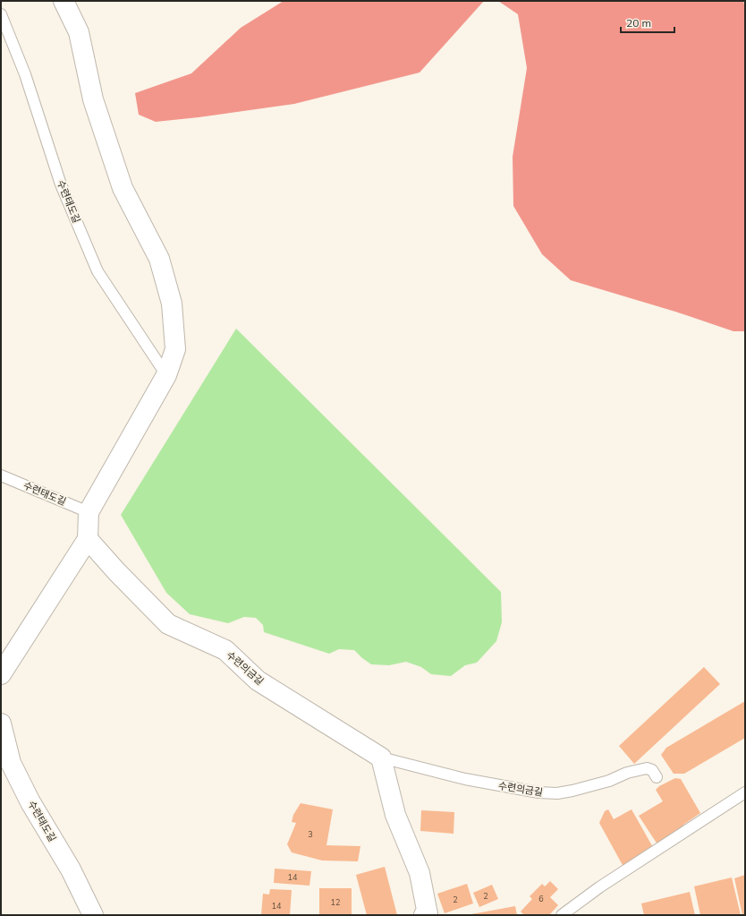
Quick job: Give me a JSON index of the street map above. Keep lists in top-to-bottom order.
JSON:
{
  "streets": {
    "street": ["수련태도길", "수련의금길"]
  },
  "house_numbers": [
    "3",
    "14",
    "2",
    "6",
    "2",
    "12",
    "14"
  ],
  "scale_bar": "20 m"
}
